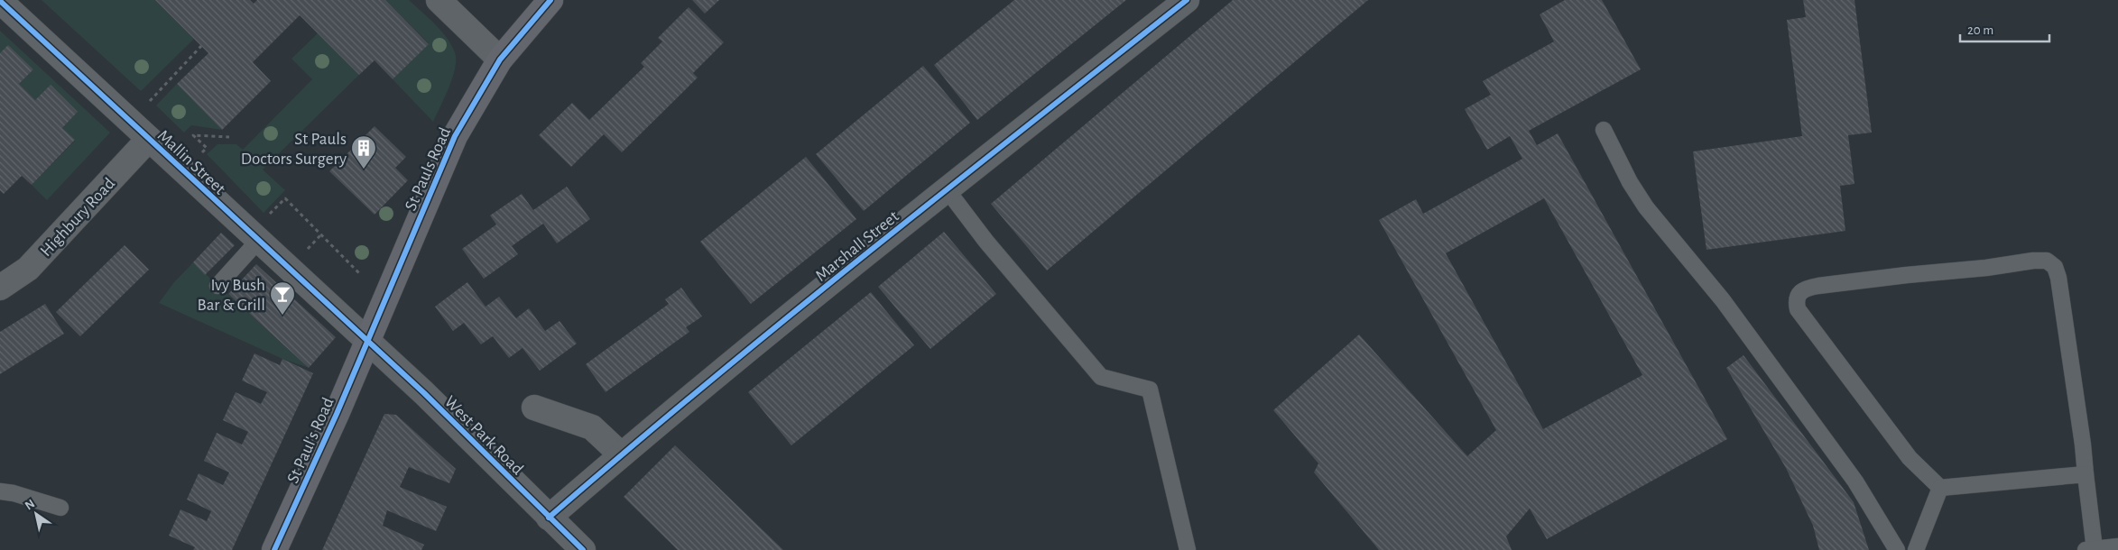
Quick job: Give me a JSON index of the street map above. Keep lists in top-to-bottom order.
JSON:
{
  "streets": {
    "main road": ["St Pauls Road", "St Paul's Road"],
    "street": [
      "Mallin Street",
      "Highbury Road",
      "Marshall Street",
      "West Park Road"
    ]
  },
  "crossings": [
    ["Mallin Street", "St Pauls Road"],
    ["Mallin Street", "Highbury Road"],
    ["Mallin Street", "West Park Road"],
    ["Mallin Street", "St Paul's Road"],
    ["St Pauls Road", "West Park Road"],
    ["St Pauls Road", "St Paul's Road"],
    ["Marshall Street", "West Park Road"],
    ["West Park Road", "St Paul's Road"]
  ],
  "places": {
    "building": ["St Pauls Doctors Surgery"],
    "bar": ["Ivy Bush Bar & Grill"]
  },
  "scale_bar": "20 m",
  "north": "top left"
}
